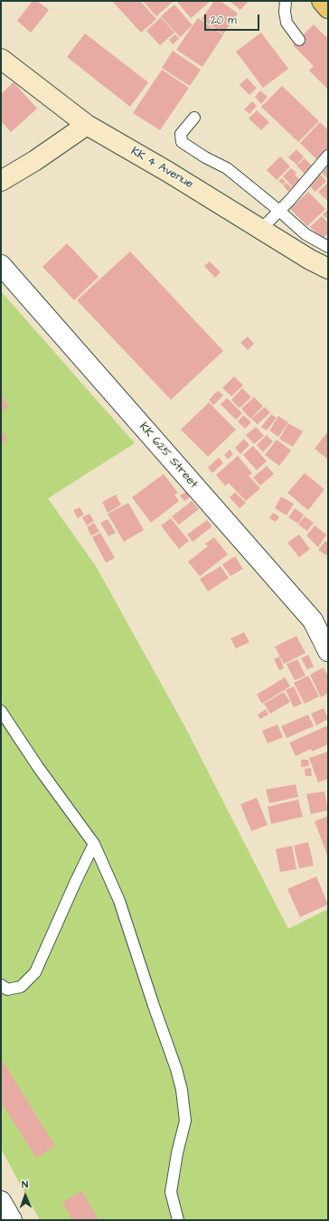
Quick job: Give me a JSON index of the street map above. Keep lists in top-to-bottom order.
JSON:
{
  "streets": {
    "main road": ["KK 4 Avenue"],
    "street": ["KK 625 Street"]
  },
  "scale_bar": "20 m",
  "north": "top"
}
